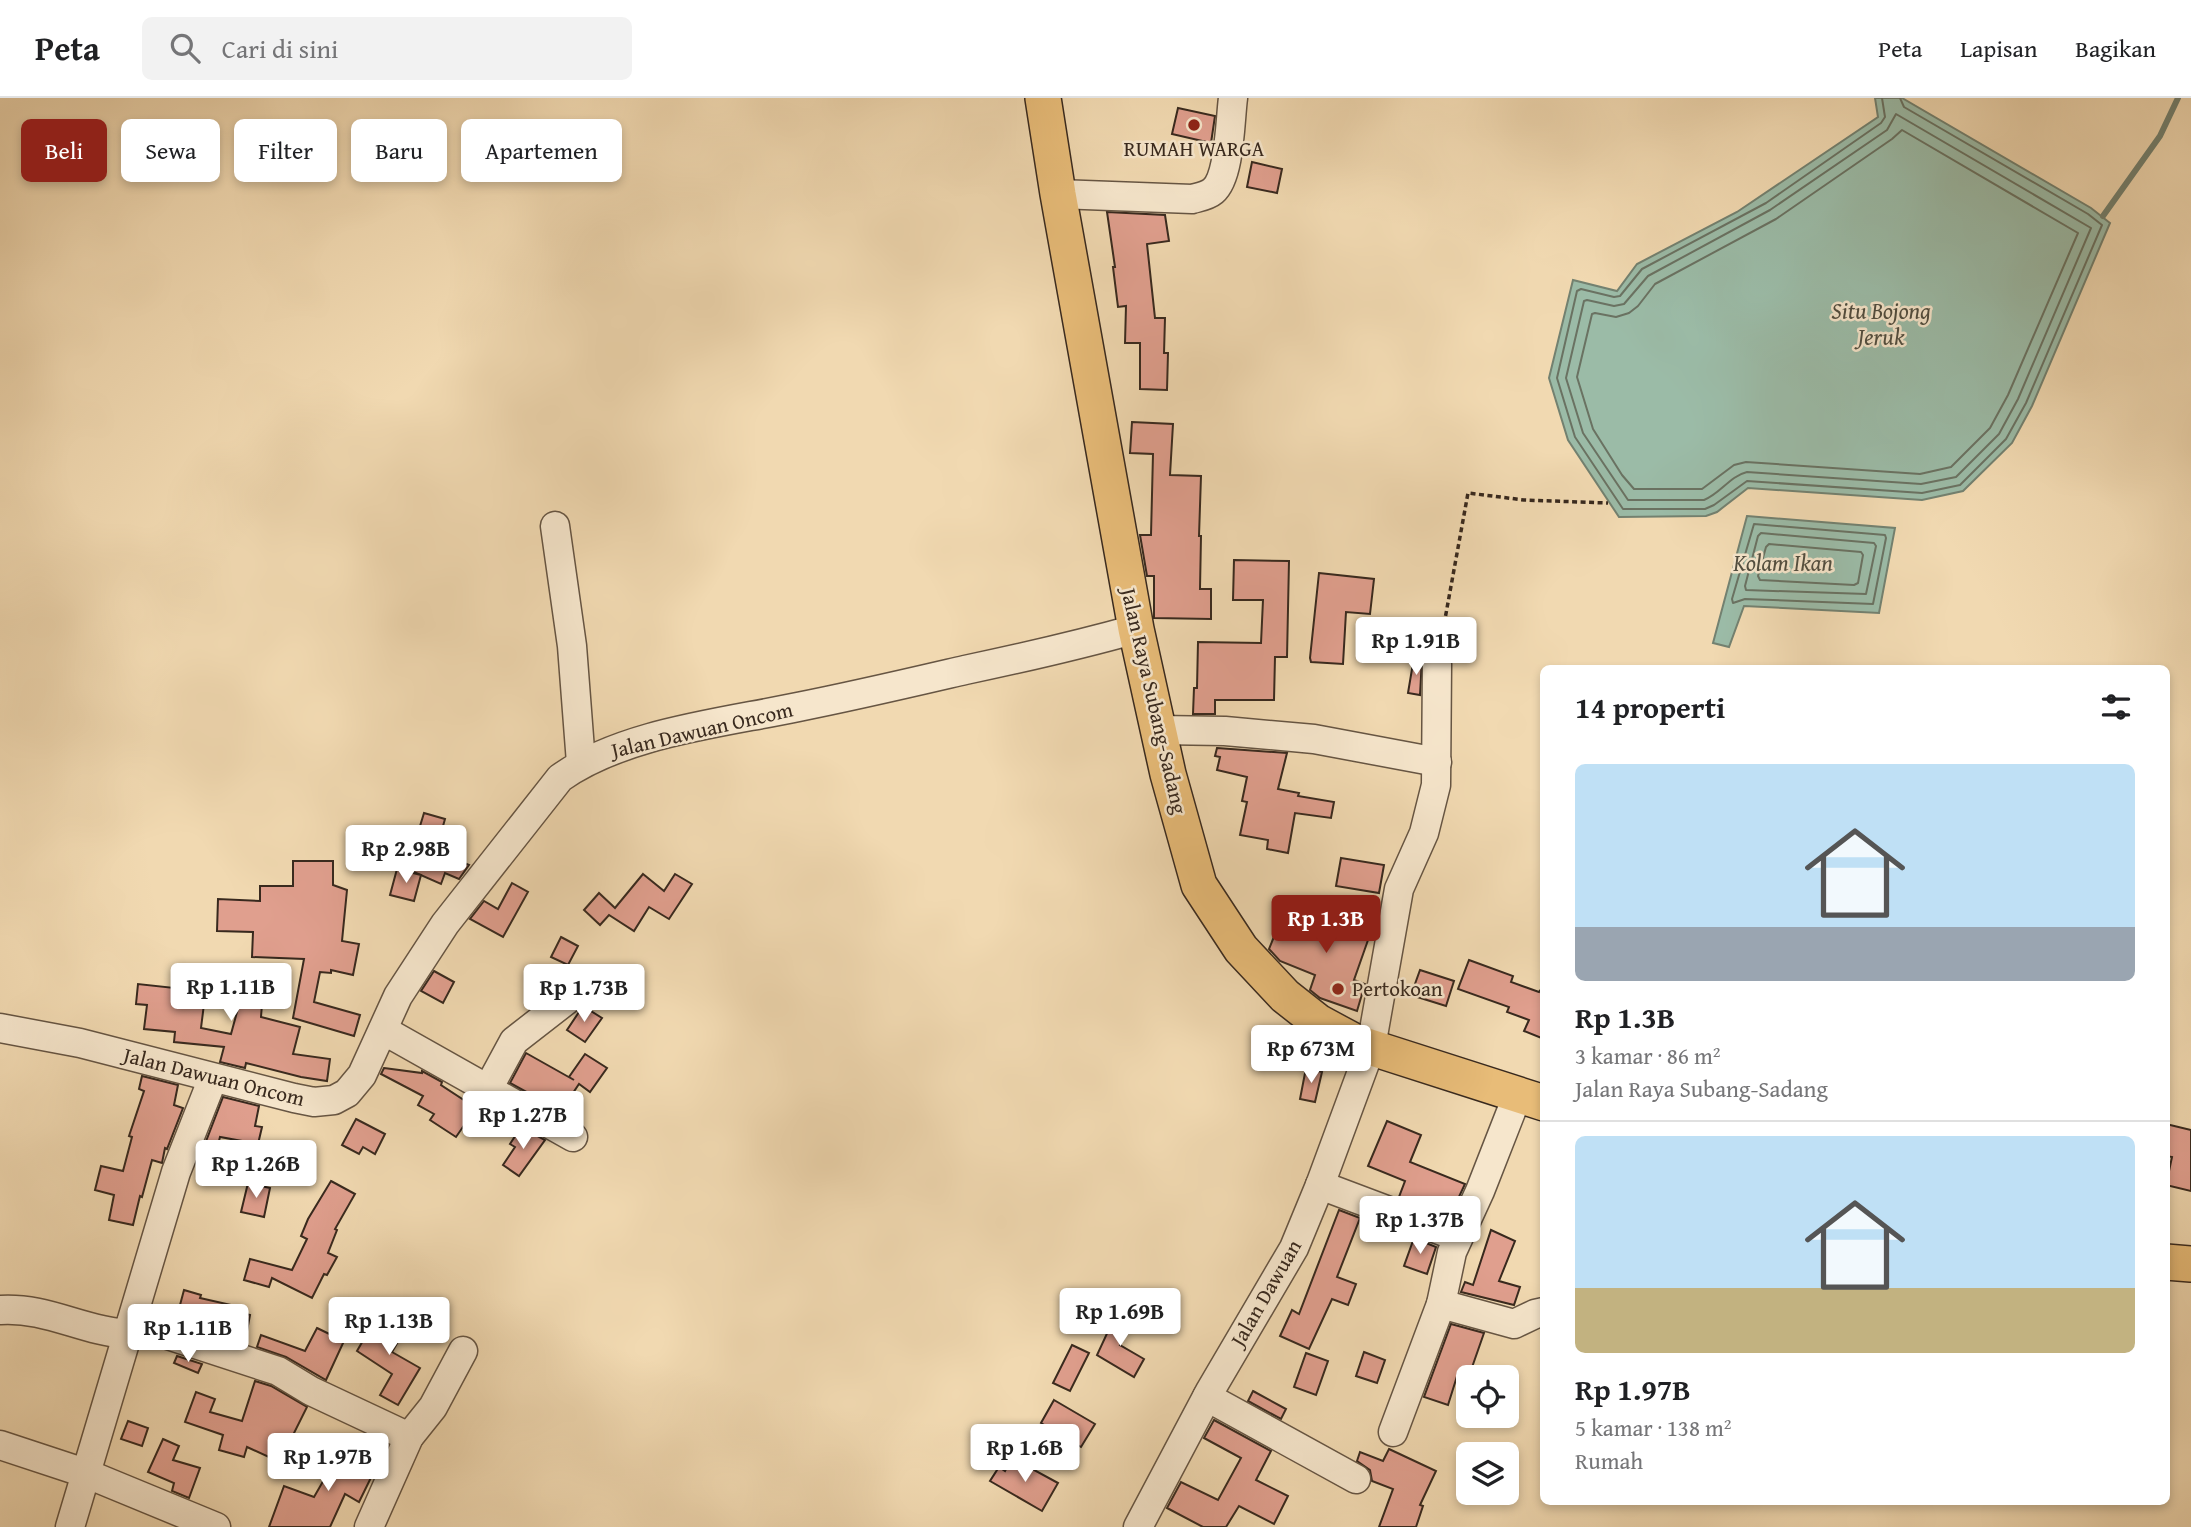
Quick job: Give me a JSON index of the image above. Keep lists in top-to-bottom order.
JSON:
{
  "streets": {
    "main road": ["Jalan Raya Subang-Sadang"],
    "street": ["Jalan Dawuan Oncom", "Jalan Dawuan"]
  },
  "crossings": [
    ["Jalan Raya Subang-Sadang", "Jalan Dawuan Oncom"],
    ["Jalan Raya Subang-Sadang", "Jalan Dawuan"]
  ],
  "water": ["Situ Bojong Jeruk", "Kolam Ikan"],
  "places": ["RUMAH WARGA", "Pertokoan"],
  "page": {
    "header": "Peta",
    "search": "Cari di sini",
    "nav": ["Peta", "Lapisan", "Bagikan"],
    "chip": [
      "Beli",
      "Sewa",
      "Filter",
      "Baru",
      "Apartemen"
    ],
    "price": [
      "Rp 1.91B",
      "Rp 2.98B",
      "Rp 1.3B",
      "Rp 1.11B",
      "Rp 1.73B",
      "Rp 673M",
      "Rp 1.27B",
      "Rp 1.26B",
      "Rp 1.37B",
      "Rp 1.69B",
      "Rp 1.13B",
      "Rp 1.11B",
      "Rp 1.6B",
      "Rp 1.97B"
    ],
    "heading": "14 properti",
    "list": [
      {
        "name": "Rp 1.3B",
        "note": "3 kamar · 86 m² · Jalan Raya Subang-Sadang"
      },
      {
        "name": "Rp 1.97B",
        "note": "5 kamar · 138 m² · Rumah"
      }
    ]
  }
}
